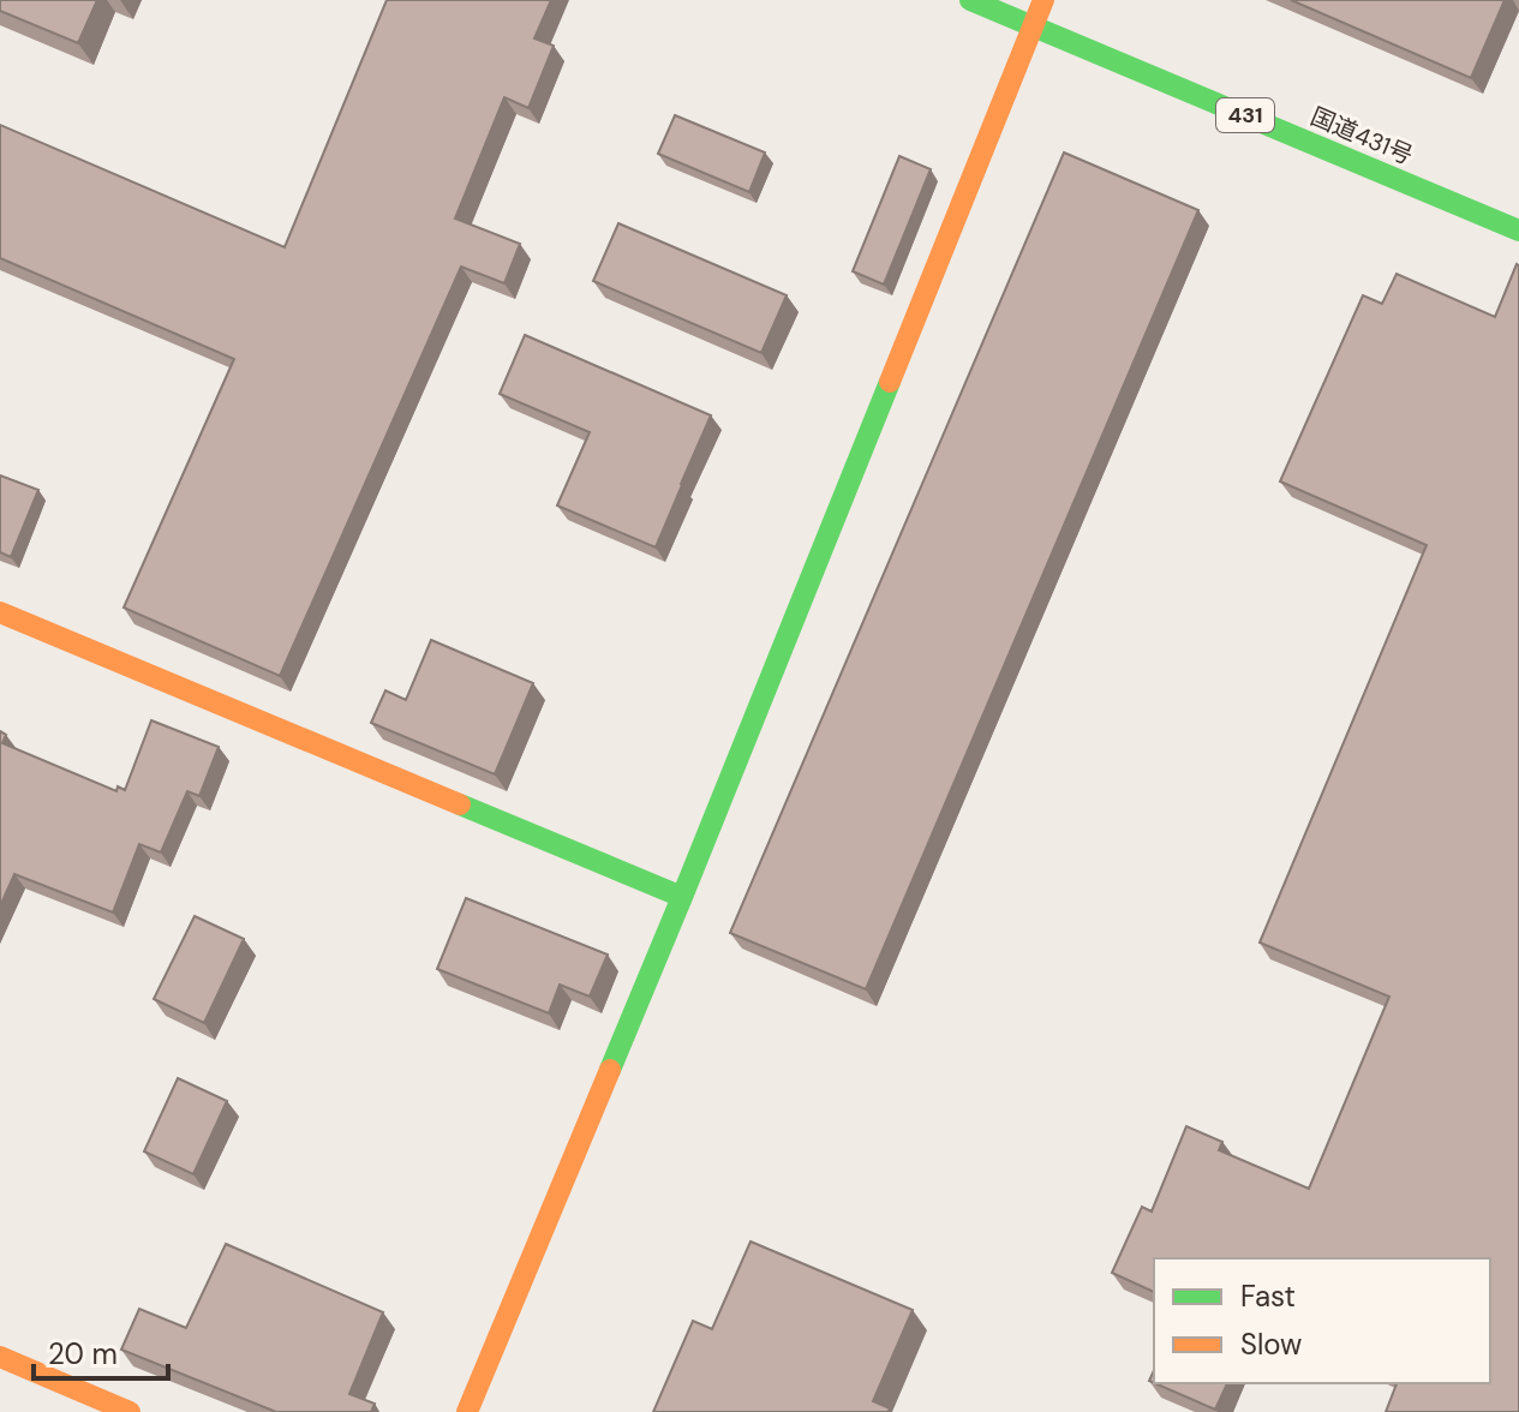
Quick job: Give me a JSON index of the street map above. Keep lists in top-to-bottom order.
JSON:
{
  "streets": {
    "main road": ["431", "国道431号"]
  },
  "legend": ["Fast", "Slow"],
  "scale_bar": "20 m"
}
